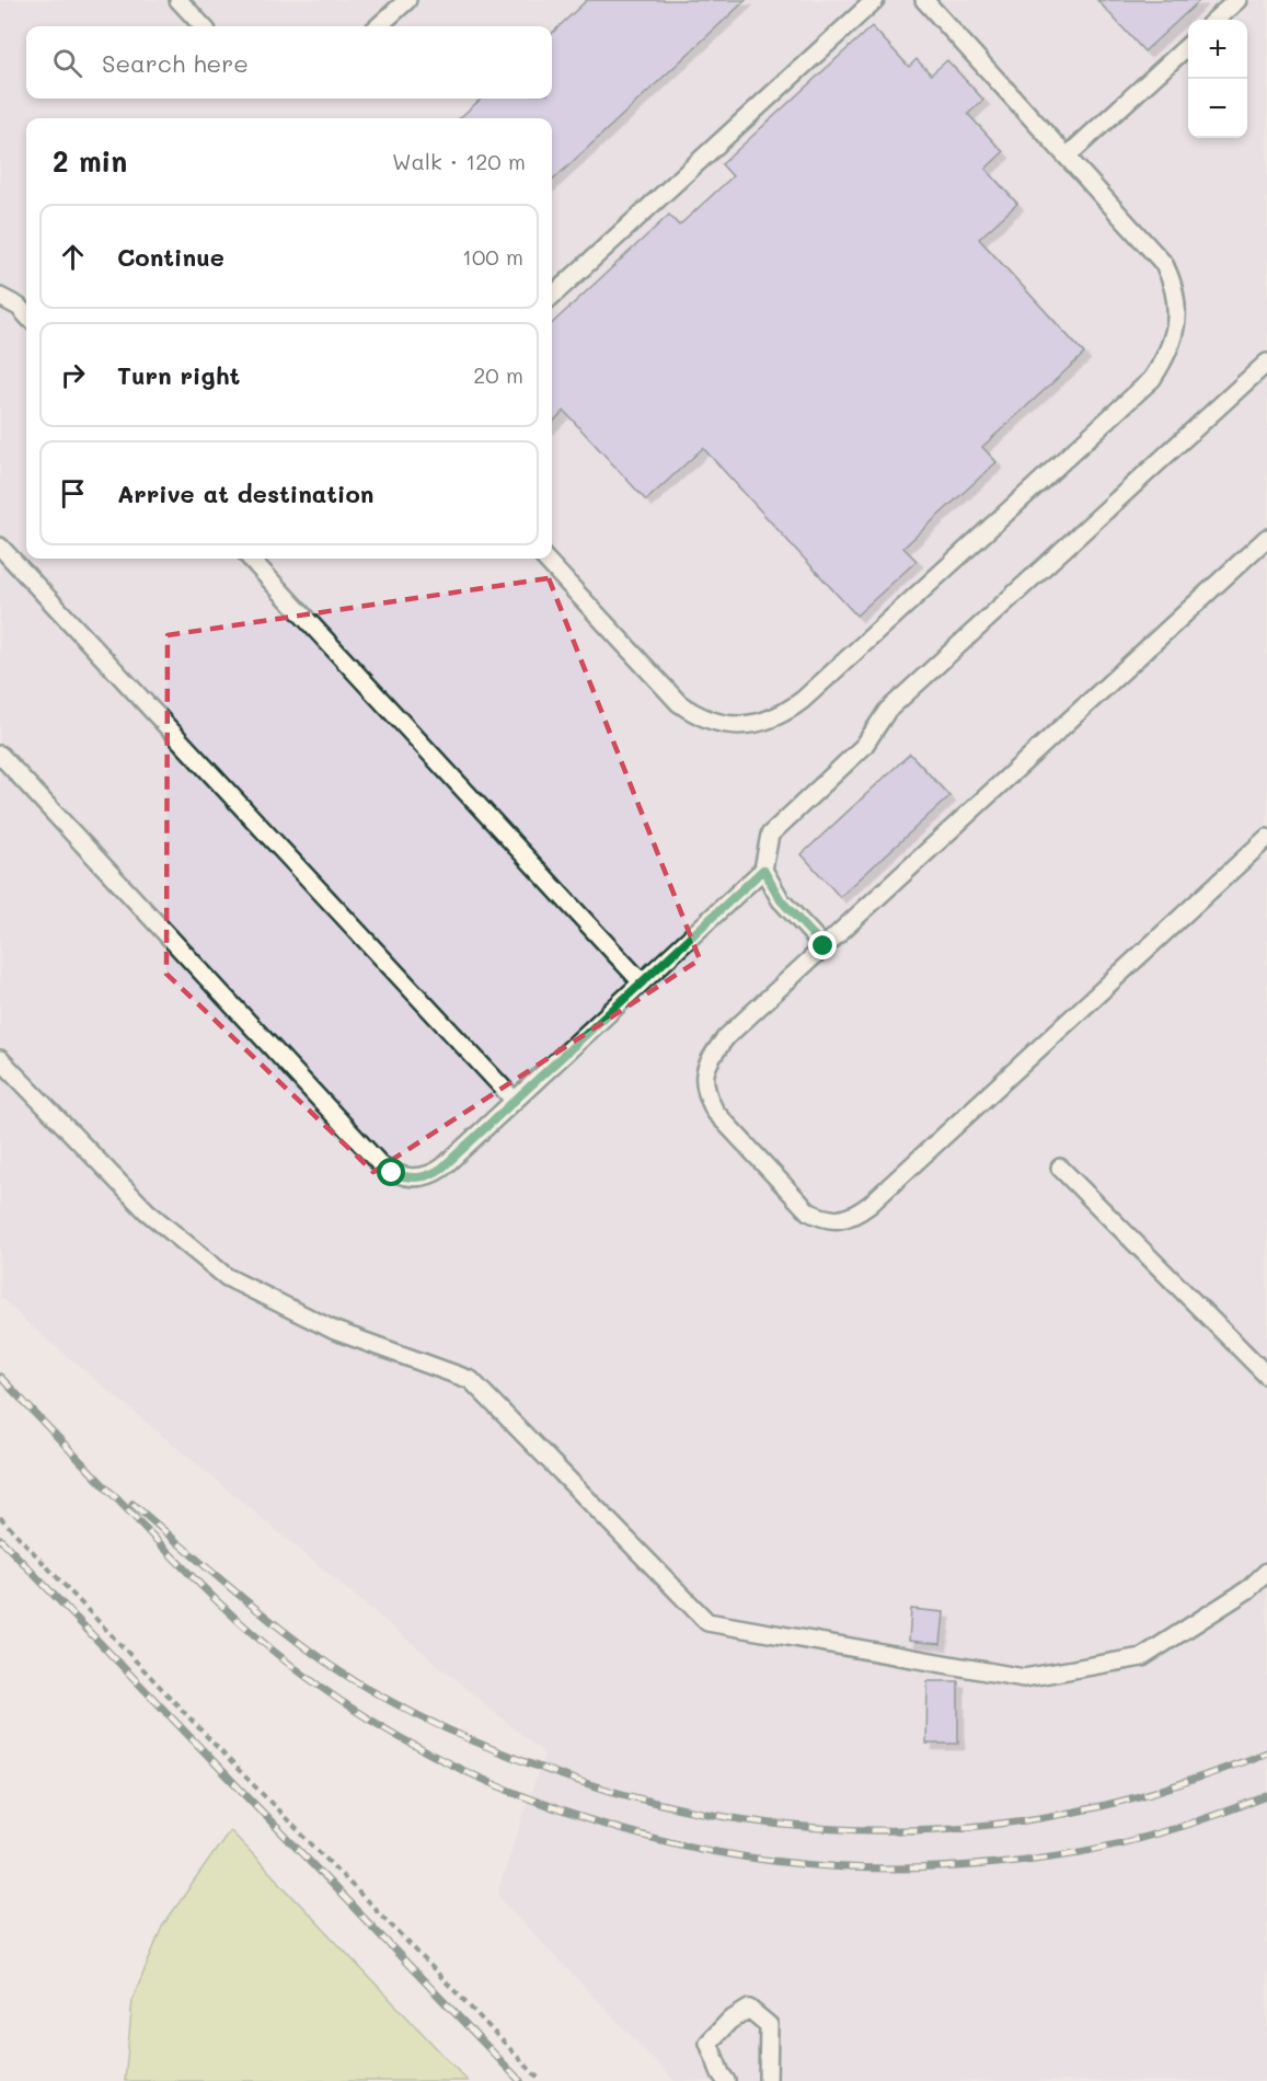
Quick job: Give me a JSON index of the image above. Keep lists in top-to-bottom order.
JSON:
{
  "page": {
    "map_buttons": ["+", "−"],
    "search": "Search here",
    "heading": ["2 min", "Walk · 120 m"],
    "list": [
      ["Continue", "100 m"],
      ["Turn right", "20 m"],
      "Arrive at destination"
    ]
  }
}
